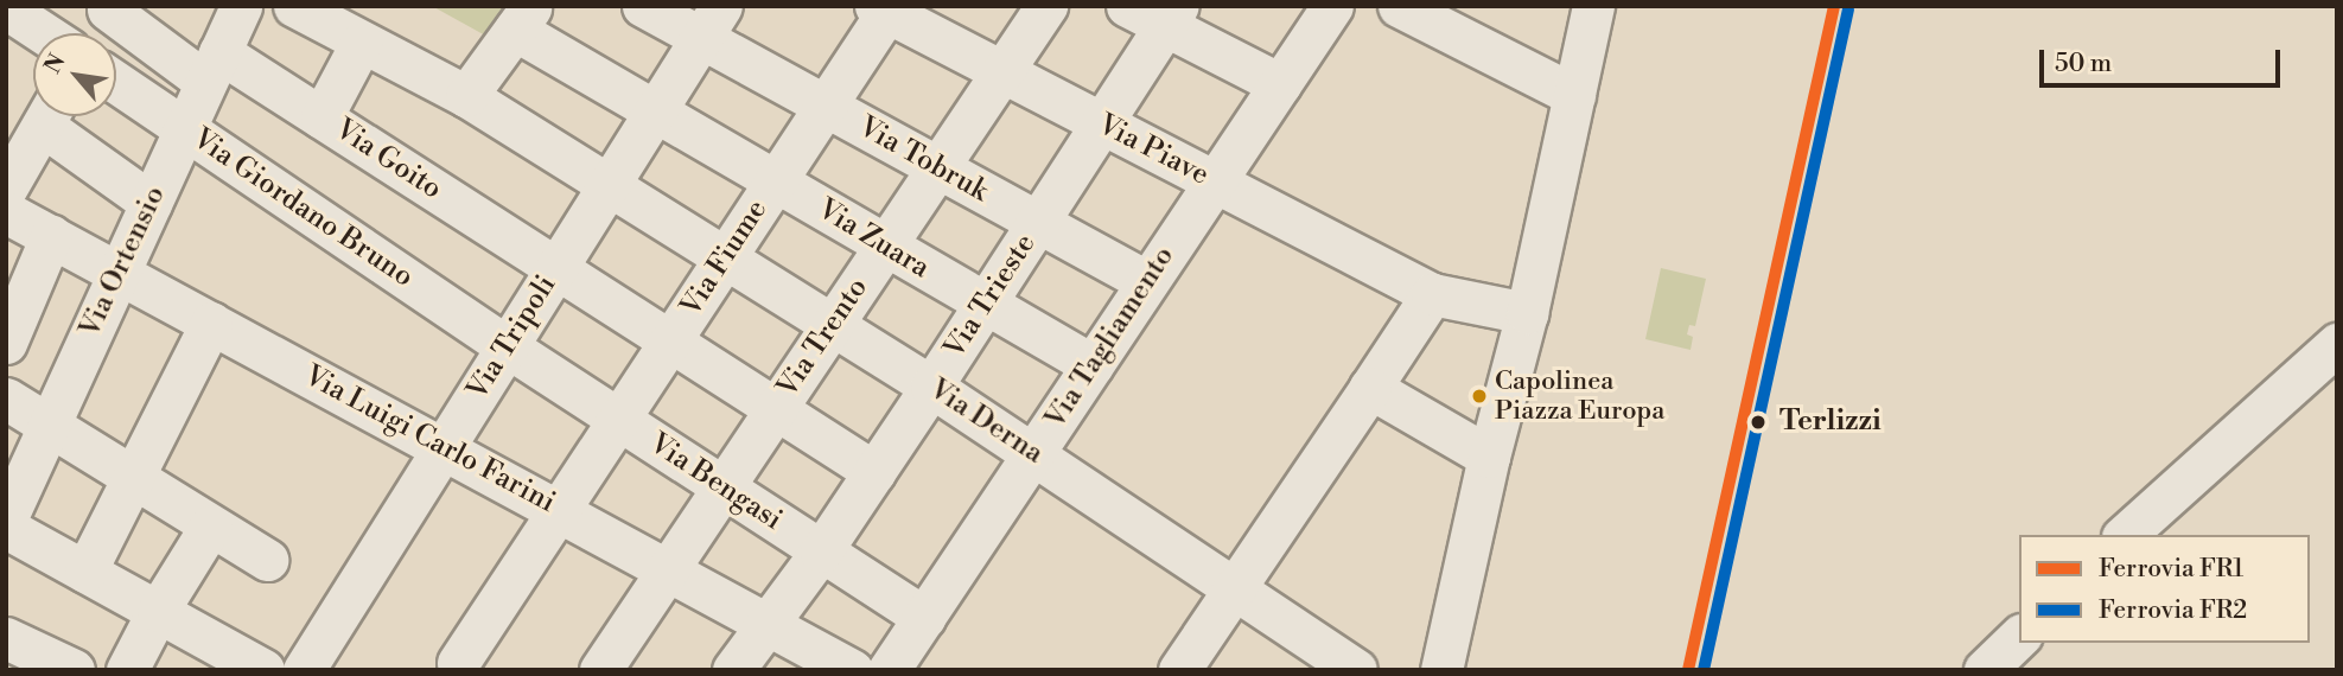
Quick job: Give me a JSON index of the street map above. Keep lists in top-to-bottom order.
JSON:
{
  "streets": {
    "street": [
      "Via Piave",
      "Via Goito",
      "Via Tobruk",
      "Via Giordano Bruno",
      "Via Zuara",
      "Via Fiume",
      "Via Ortensio",
      "Via Trieste",
      "Via Tripoli",
      "Via Trento",
      "Via Tagliamento",
      "Via Derna",
      "Via Luigi Carlo Farini",
      "Via Bengasi"
    ]
  },
  "crossings": [
    ["Via Piave", "Via Fiume"],
    ["Via Piave", "Via Trieste"],
    ["Via Piave", "Via Trento"],
    ["Via Piave", "Via Tagliamento"],
    ["Via Goito", "Via Fiume"],
    ["Via Goito", "Via Ortensio"],
    ["Via Goito", "Via Trieste"],
    ["Via Goito", "Via Tripoli"],
    ["Via Goito", "Via Trento"],
    ["Via Tobruk", "Via Fiume"],
    ["Via Tobruk", "Via Trieste"],
    ["Via Tobruk", "Via Tripoli"],
    ["Via Tobruk", "Via Trento"],
    ["Via Tobruk", "Via Tagliamento"],
    ["Via Giordano Bruno", "Via Ortensio"],
    ["Via Giordano Bruno", "Via Tripoli"],
    ["Via Giordano Bruno", "Via Bengasi"],
    ["Via Zuara", "Via Fiume"],
    ["Via Zuara", "Via Trieste"],
    ["Via Zuara", "Via Tripoli"],
    ["Via Zuara", "Via Trento"],
    ["Via Zuara", "Via Tagliamento"],
    ["Via Fiume", "Via Derna"],
    ["Via Fiume", "Via Luigi Carlo Farini"],
    ["Via Fiume", "Via Bengasi"],
    ["Via Ortensio", "Via Luigi Carlo Farini"],
    ["Via Trieste", "Via Derna"],
    ["Via Trieste", "Via Luigi Carlo Farini"],
    ["Via Trieste", "Via Bengasi"],
    ["Via Tripoli", "Via Derna"],
    ["Via Tripoli", "Via Luigi Carlo Farini"],
    ["Via Tripoli", "Via Bengasi"],
    ["Via Trento", "Via Derna"],
    ["Via Trento", "Via Luigi Carlo Farini"],
    ["Via Trento", "Via Bengasi"],
    ["Via Tagliamento", "Via Derna"],
    ["Via Tagliamento", "Via Bengasi"]
  ],
  "places": ["Capolinea Piazza Europa", "Terlizzi"],
  "lines": ["rail line FR1", "rail line FR2"],
  "legend": ["Ferrovia FR1", "Ferrovia FR2"],
  "scale_bar": "50 m",
  "north": "top left"
}
